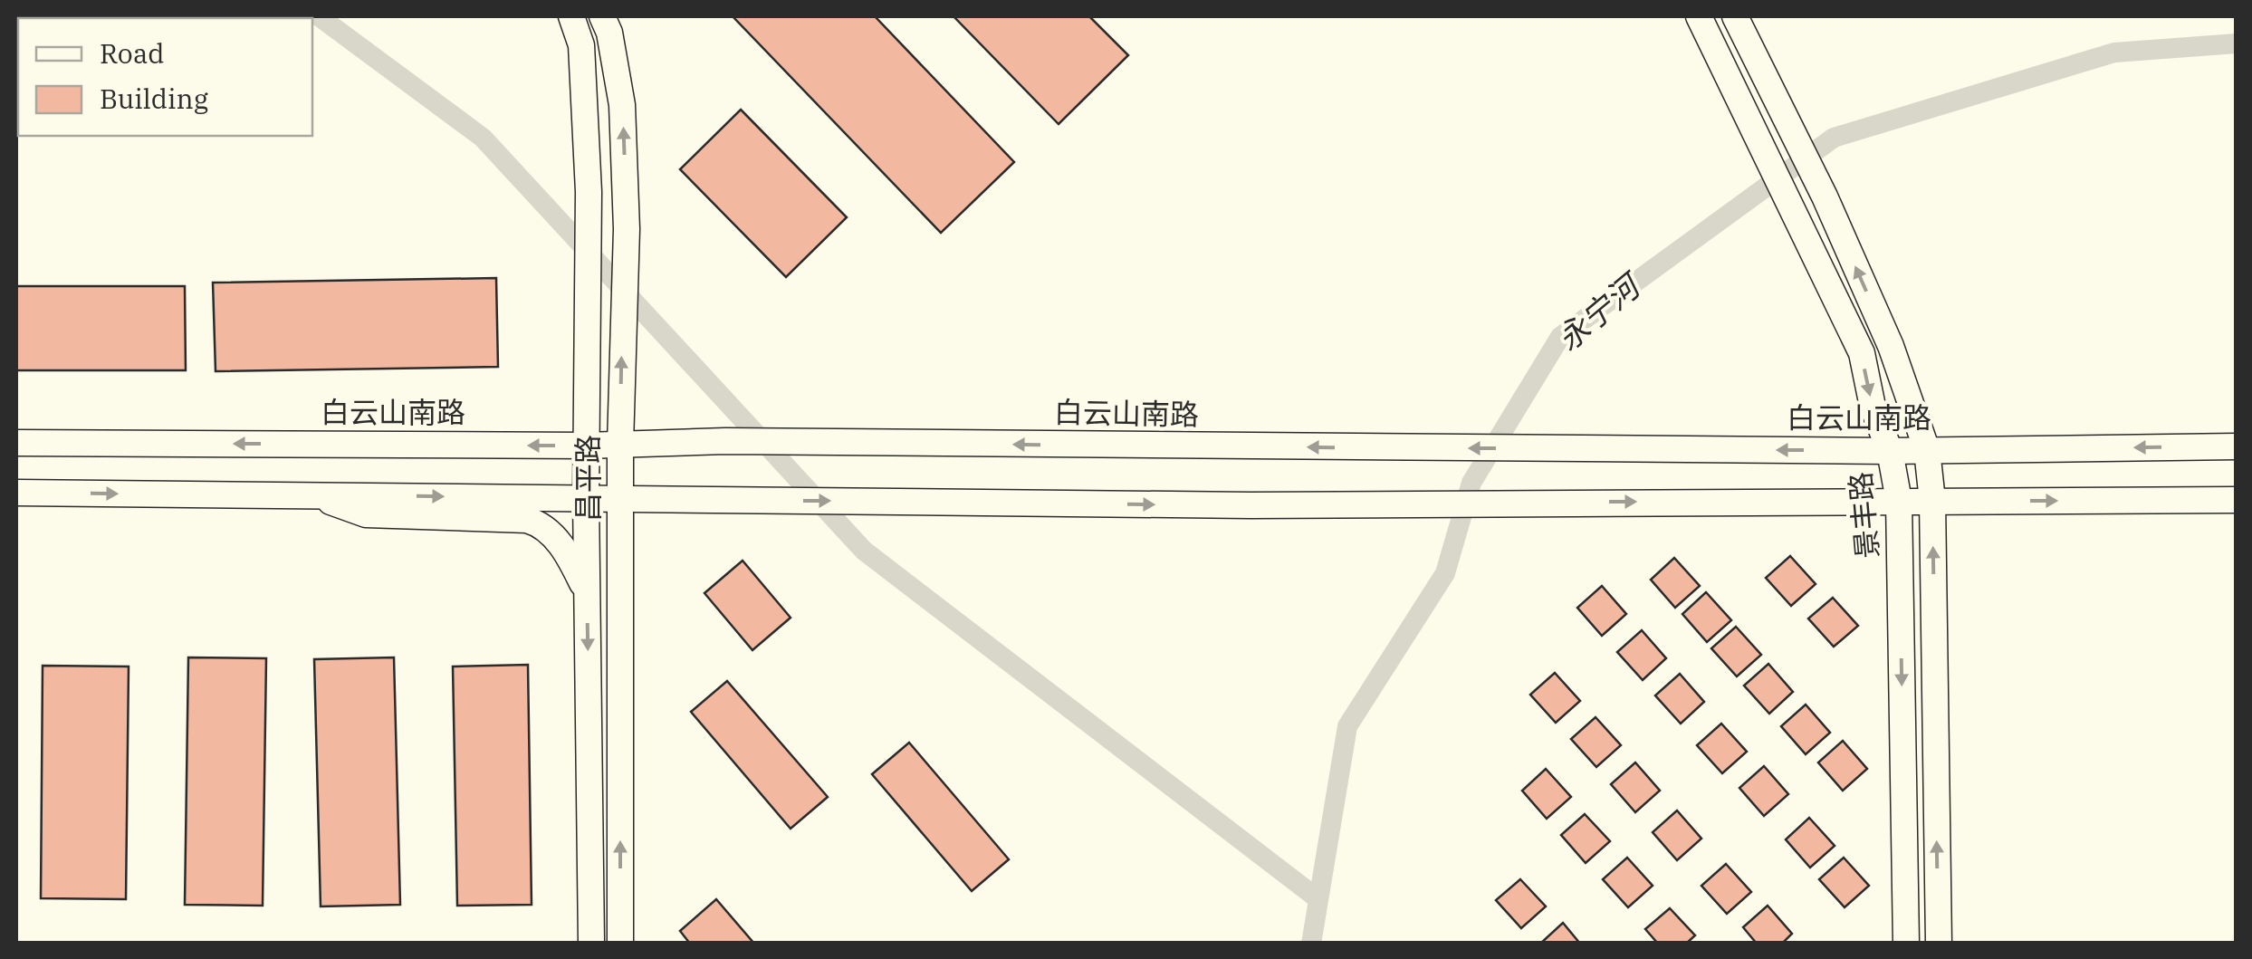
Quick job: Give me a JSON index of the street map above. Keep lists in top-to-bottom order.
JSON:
{
  "streets": {
    "main road": ["白云山南路", "昌平路", "景丰路"]
  },
  "crossings": [
    ["白云山南路", "昌平路"],
    ["白云山南路", "景丰路"]
  ],
  "water": ["永宁河"],
  "legend": ["Road", "Building"]
}
